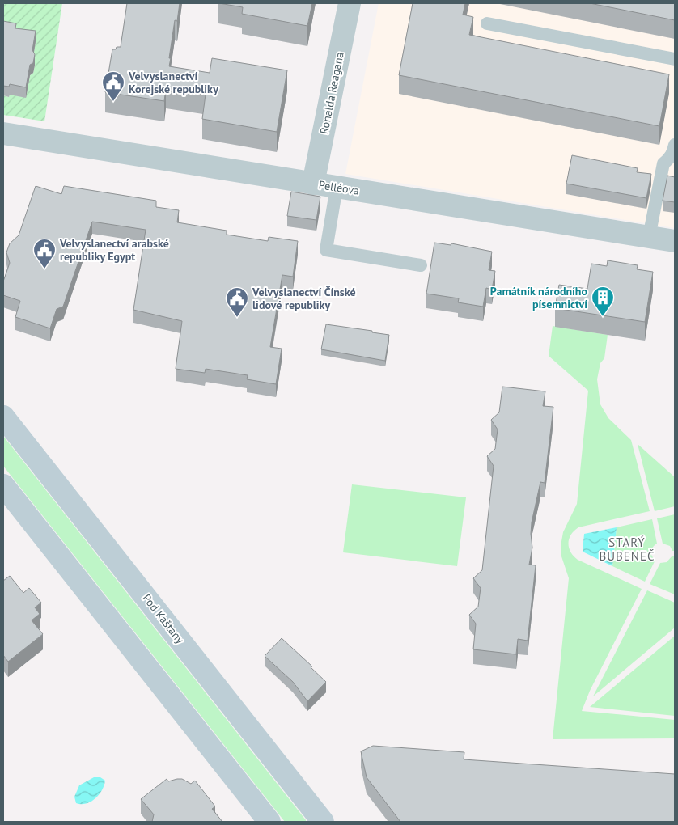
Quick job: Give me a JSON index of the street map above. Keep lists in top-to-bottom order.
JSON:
{
  "streets": {
    "main road": ["Pod Kaštany"],
    "street": ["Ronalda Reagana", "Pelléova"]
  },
  "crossings": [
    ["Ronalda Reagana", "Pelléova"]
  ],
  "districts": ["STARÝ BUBENEČ"],
  "places": {
    "public building": ["Velvyslanectví Korejské republiky", "Velvyslanectví arabské republiky Egypt", "Velvyslanectví Čínské lidové republiky"],
    "building": ["Památník národního písemnictví"]
  }
}
